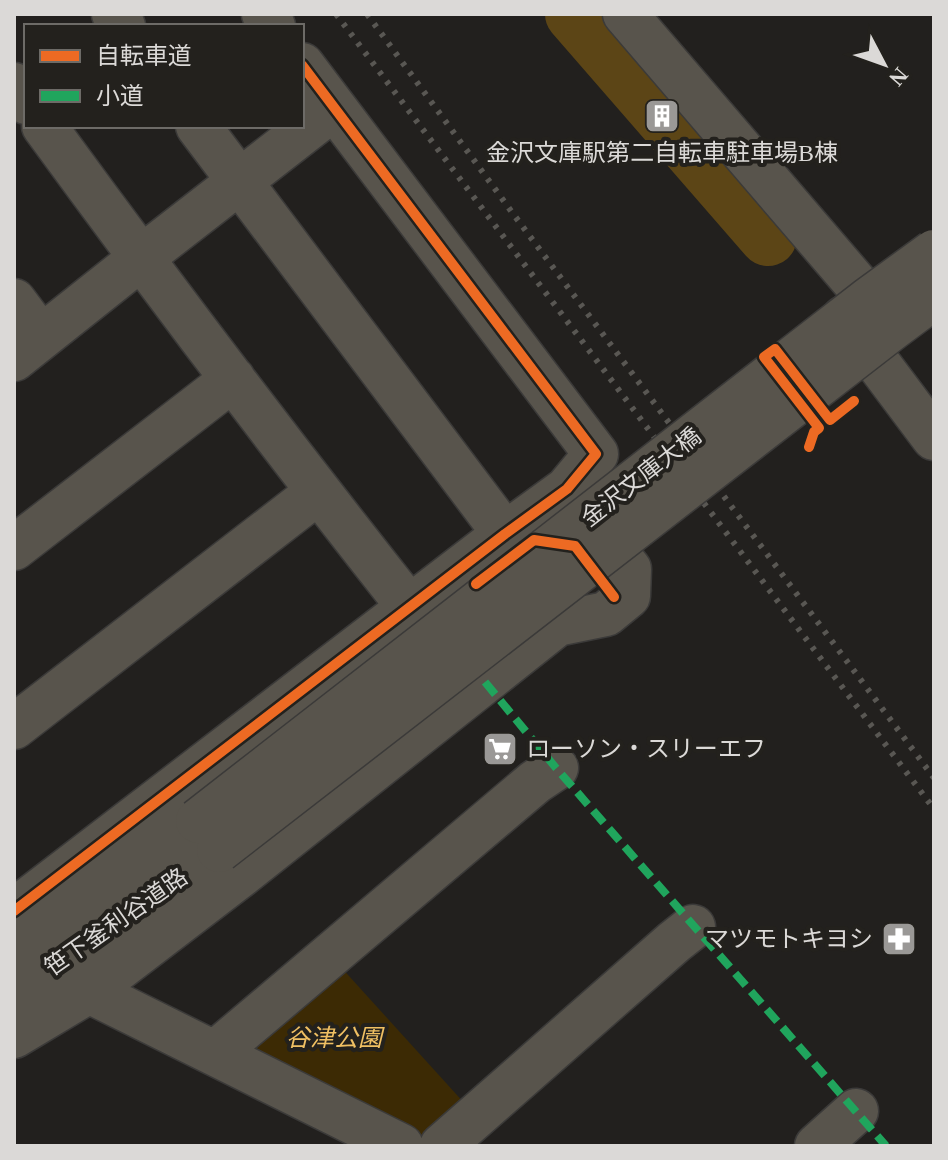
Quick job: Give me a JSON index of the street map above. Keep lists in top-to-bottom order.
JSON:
{
  "streets": {
    "street": ["金沢文庫大橋", "笹下釜利谷道路"]
  },
  "crossings": [
    ["金沢文庫大橋", "笹下釜利谷道路"]
  ],
  "parks": ["谷津公園"],
  "places": {
    "building": ["金沢文庫駅第二自転車駐車場B棟"],
    "supermarket": ["ローソン・スリーエフ"],
    "pharmacy": ["マツモトキヨシ"]
  },
  "legend": ["自転車道", "小道"],
  "north": "bottom right"
}
